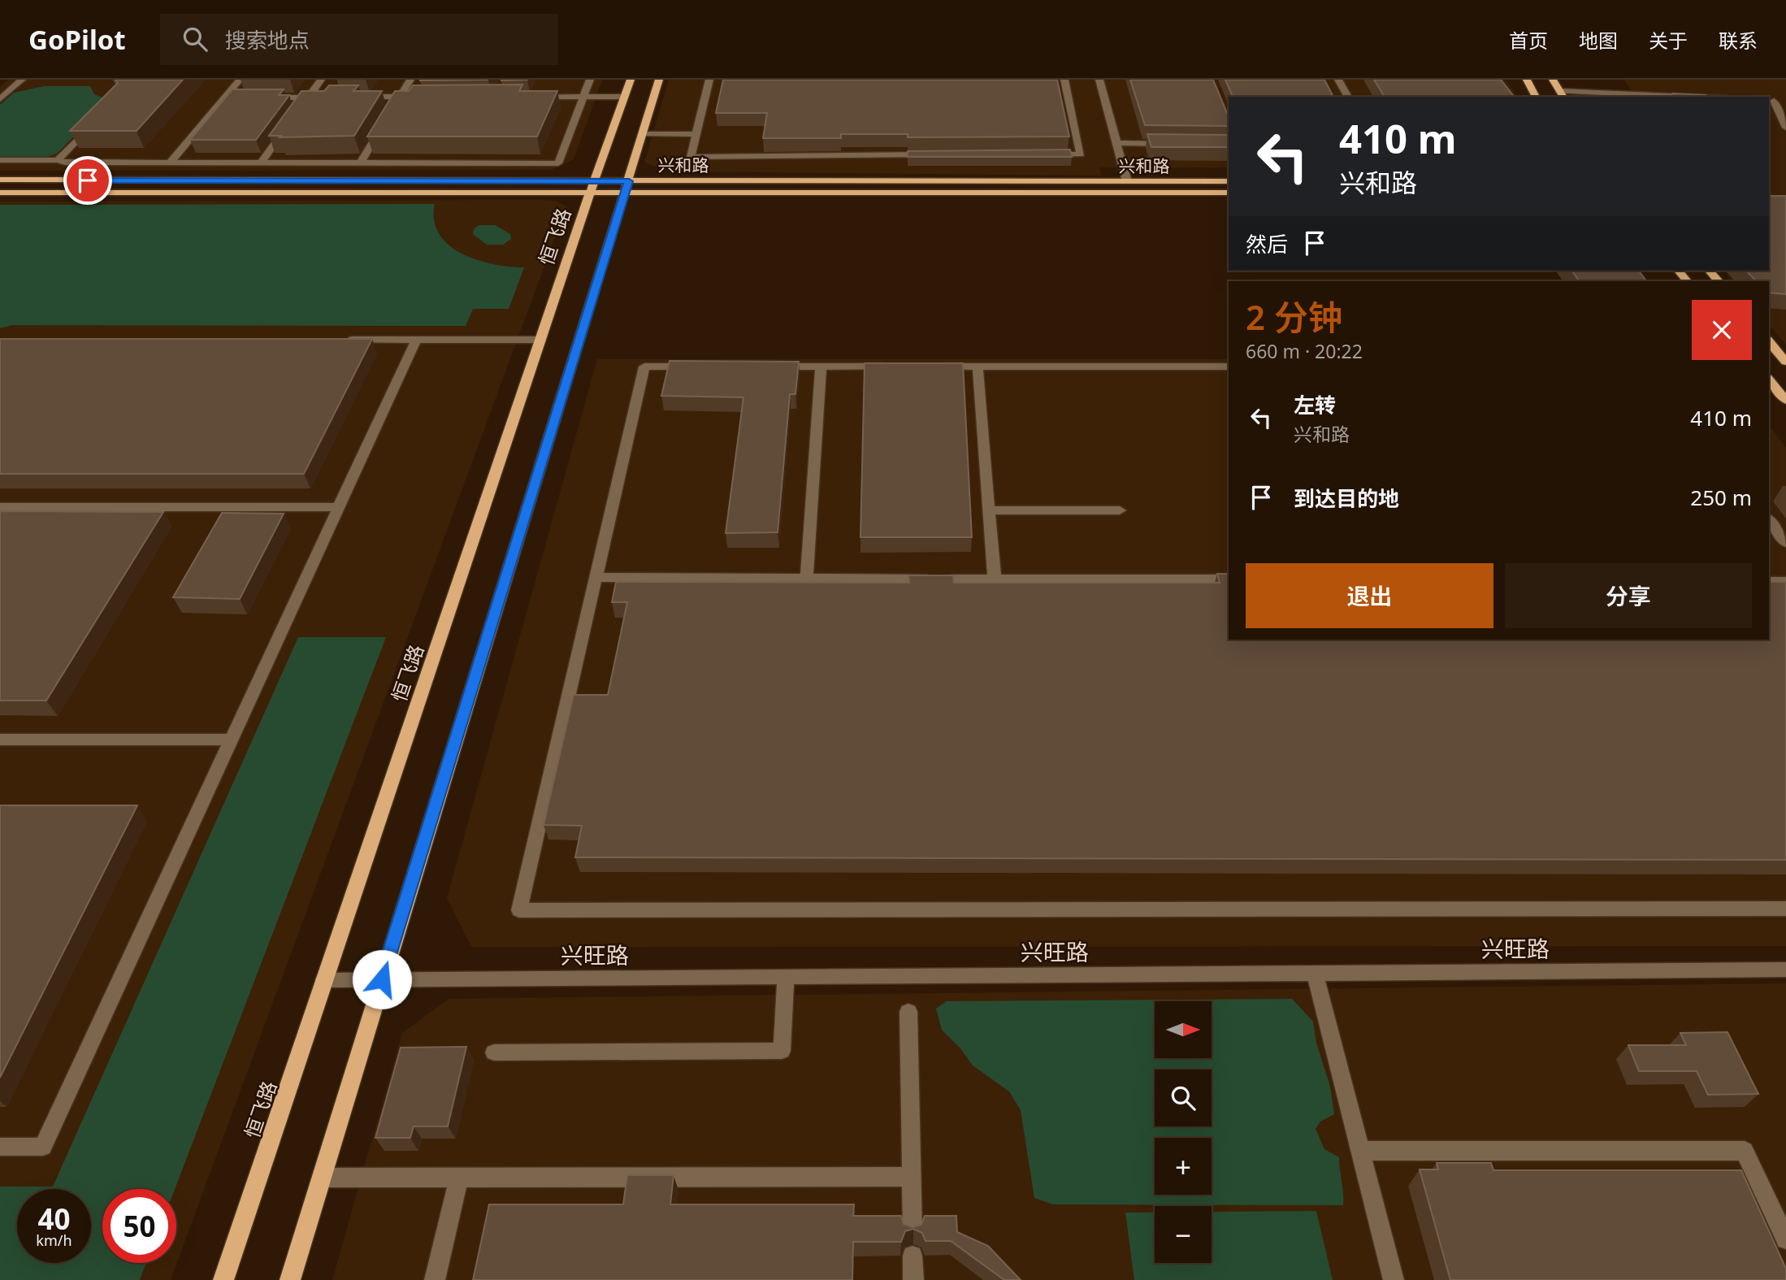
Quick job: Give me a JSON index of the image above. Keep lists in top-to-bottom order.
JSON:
{
  "streets": {
    "main road": ["兴和路", "恒飞路"],
    "street": ["兴旺路"]
  },
  "crossings": [
    ["兴和路", "恒飞路"],
    ["恒飞路", "兴旺路"]
  ],
  "north": "right",
  "page": {
    "header": "GoPilot",
    "search": "搜索地点",
    "nav": [
      "首页",
      "地图",
      "关于",
      "联系"
    ],
    "turn": ["410 m", "兴和路"],
    "then": "然后",
    "heading": ["2 分钟", "660 m · 20:22"],
    "list": [
      {
        "name": "左转",
        "note": "兴和路",
        "value": "410 m"
      },
      {
        "name": "到达目的地",
        "value": "250 m"
      }
    ],
    "buttons": ["退出", "分享"],
    "map_buttons": ["+", "−"],
    "speed": "40 km/h",
    "limit": "50"
  }
}
